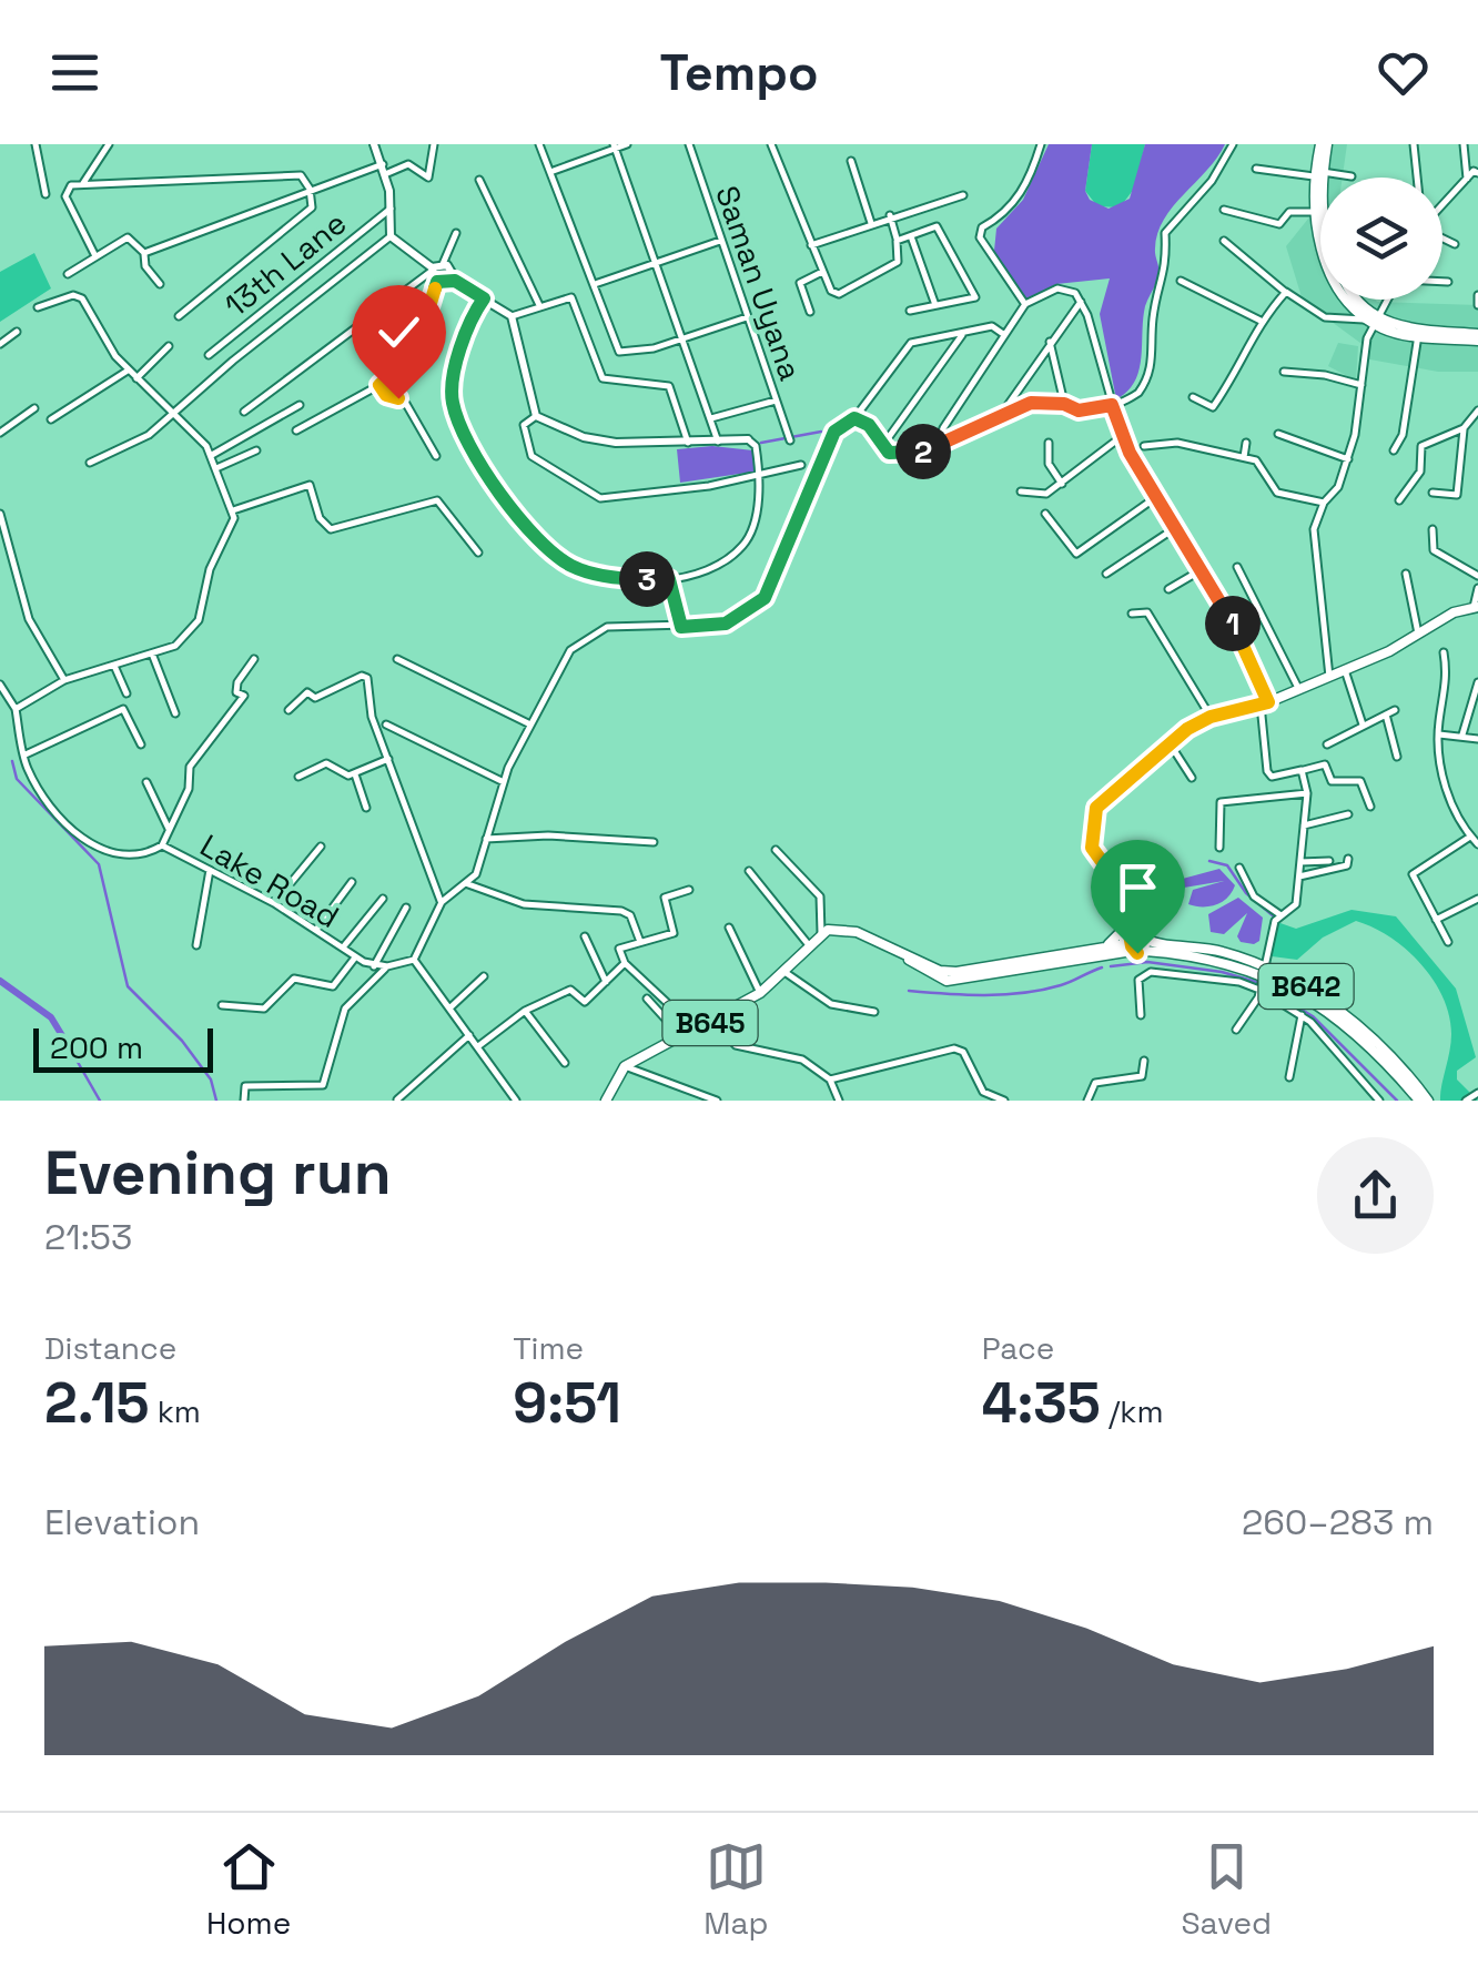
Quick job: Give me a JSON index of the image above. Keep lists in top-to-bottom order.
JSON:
{
  "streets": {
    "main road": ["B642", "B645"],
    "street": ["13th Lane", "Saman Uyana", "Lake Road"]
  },
  "scale_bar": "200 m",
  "page": {
    "header": "Tempo",
    "pins": ["2", "3", "1"],
    "scale": "200 m",
    "heading": ["Evening run", "21:53"],
    "stats": [
      ["Distance", "2.15 km"],
      ["Time", "9:51"],
      ["Pace", "4:35 /km"]
    ],
    "chart": ["Elevation", "260–283 m"],
    "tabs": ["Home", "Map", "Saved"]
  }
}
